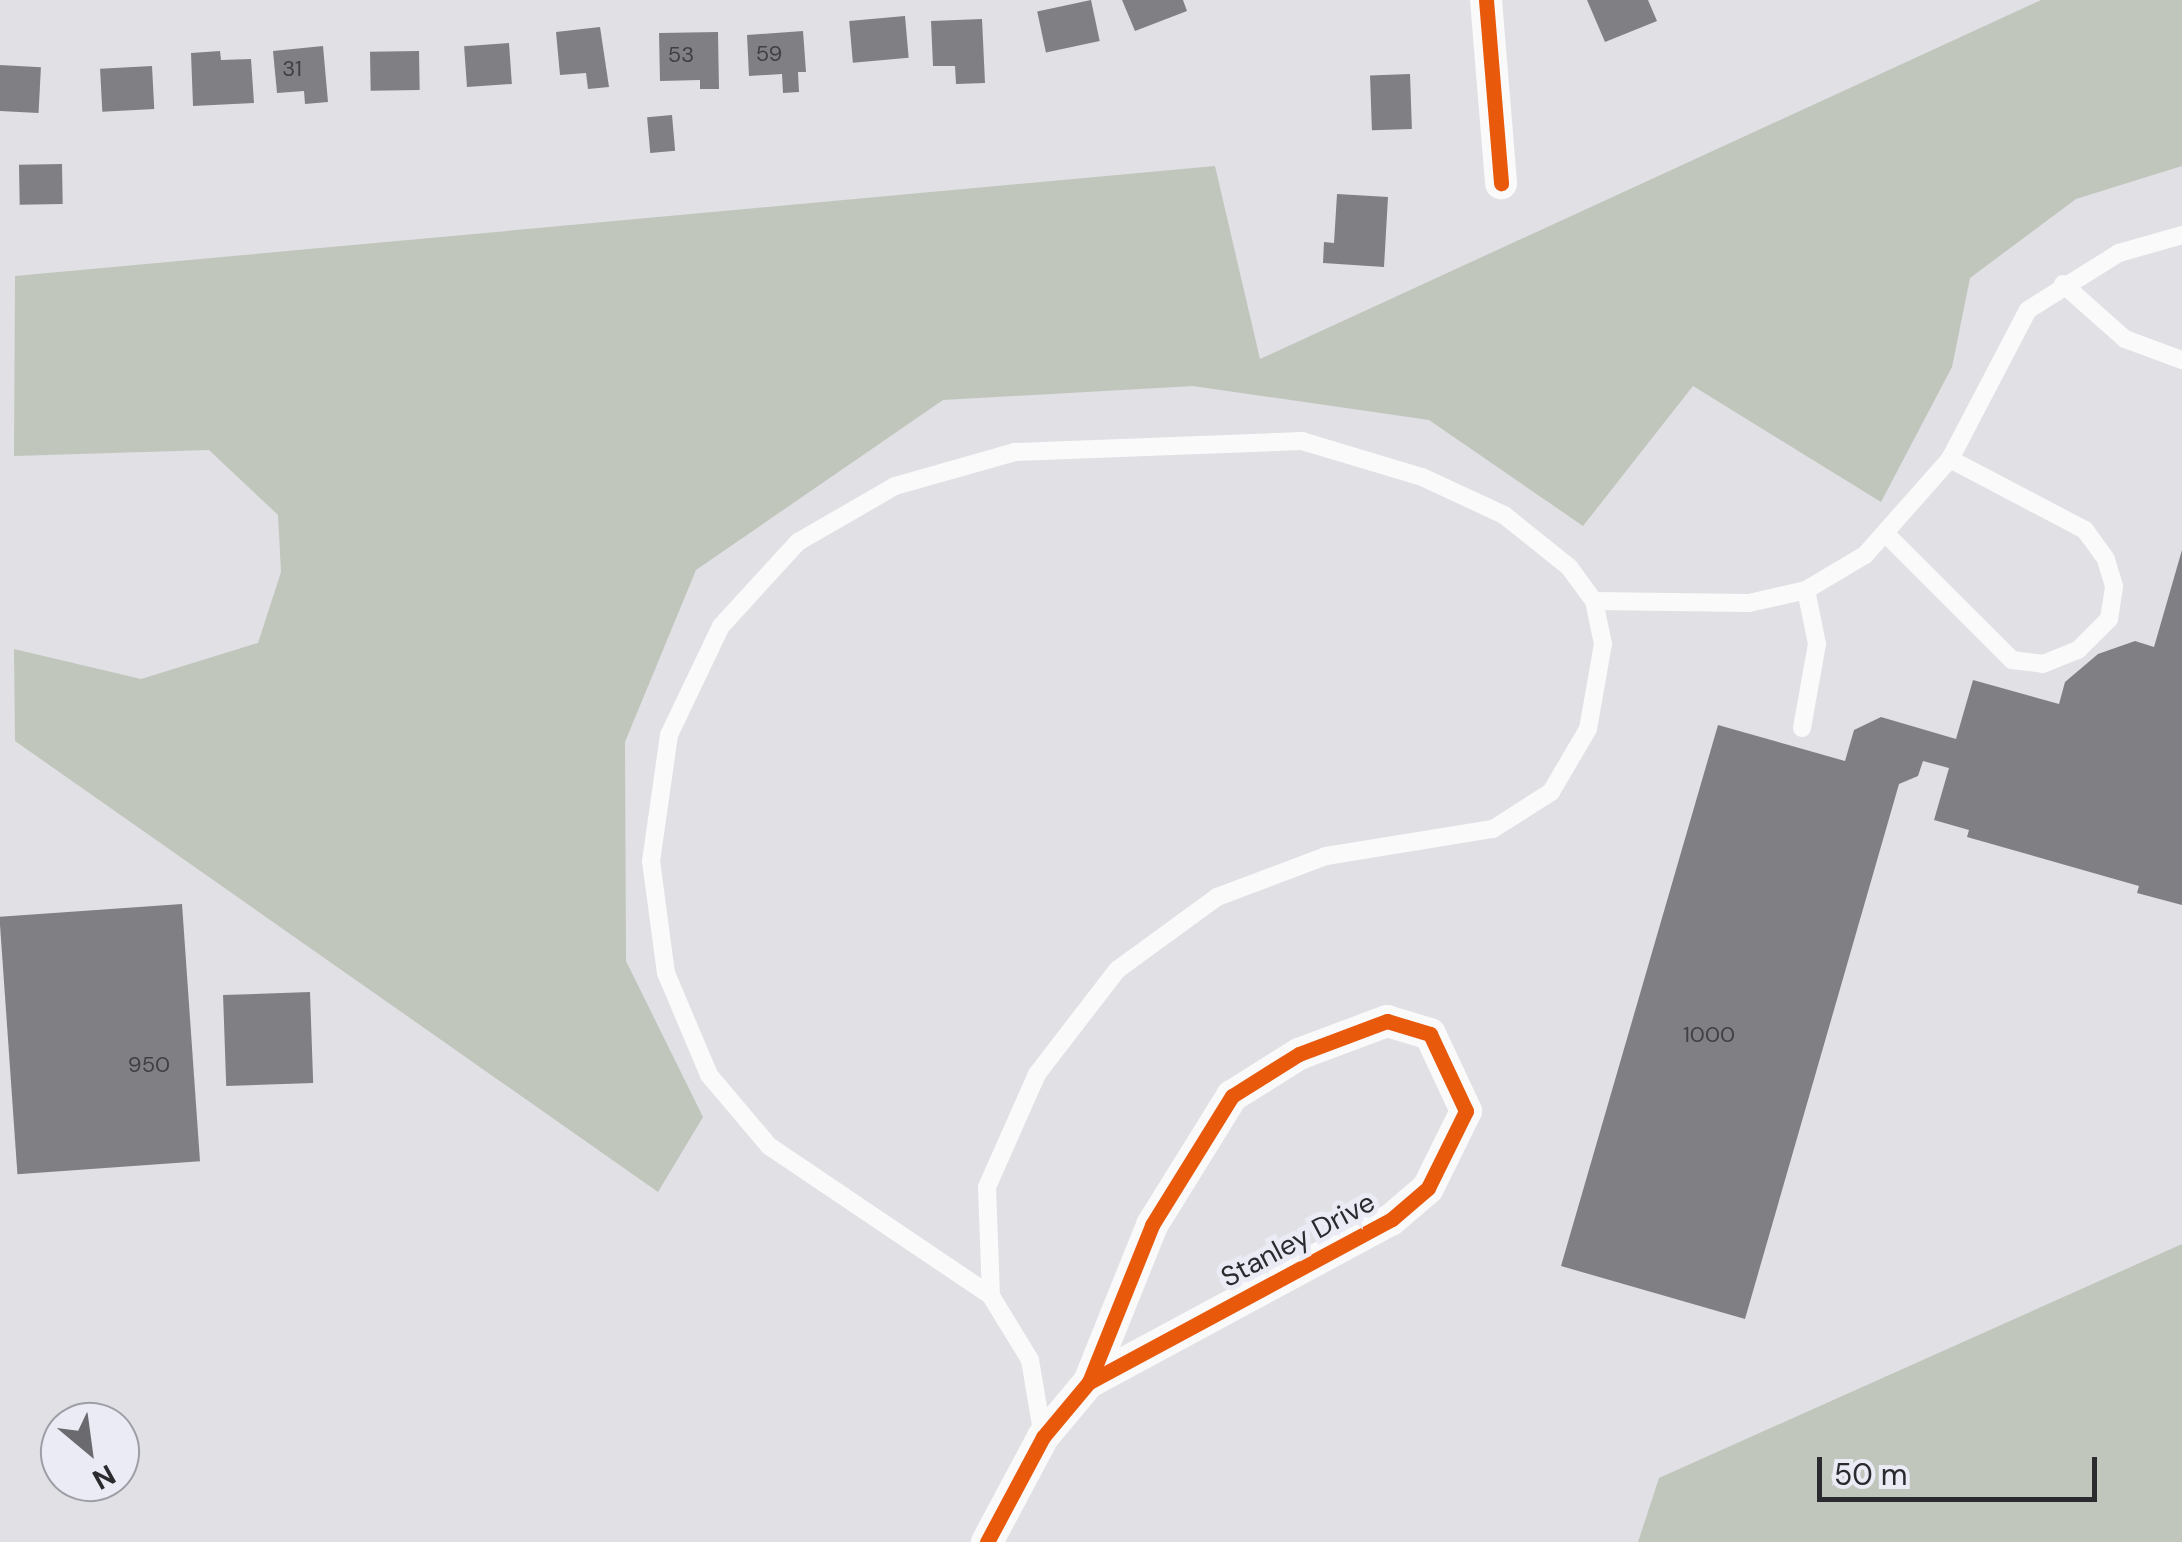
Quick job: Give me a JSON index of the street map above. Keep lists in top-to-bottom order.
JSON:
{
  "streets": {
    "street": ["Stanley Drive"]
  },
  "house_numbers": [
    "59",
    "53",
    "31",
    "1000",
    "950"
  ],
  "scale_bar": "50 m",
  "north": "bottom right"
}
